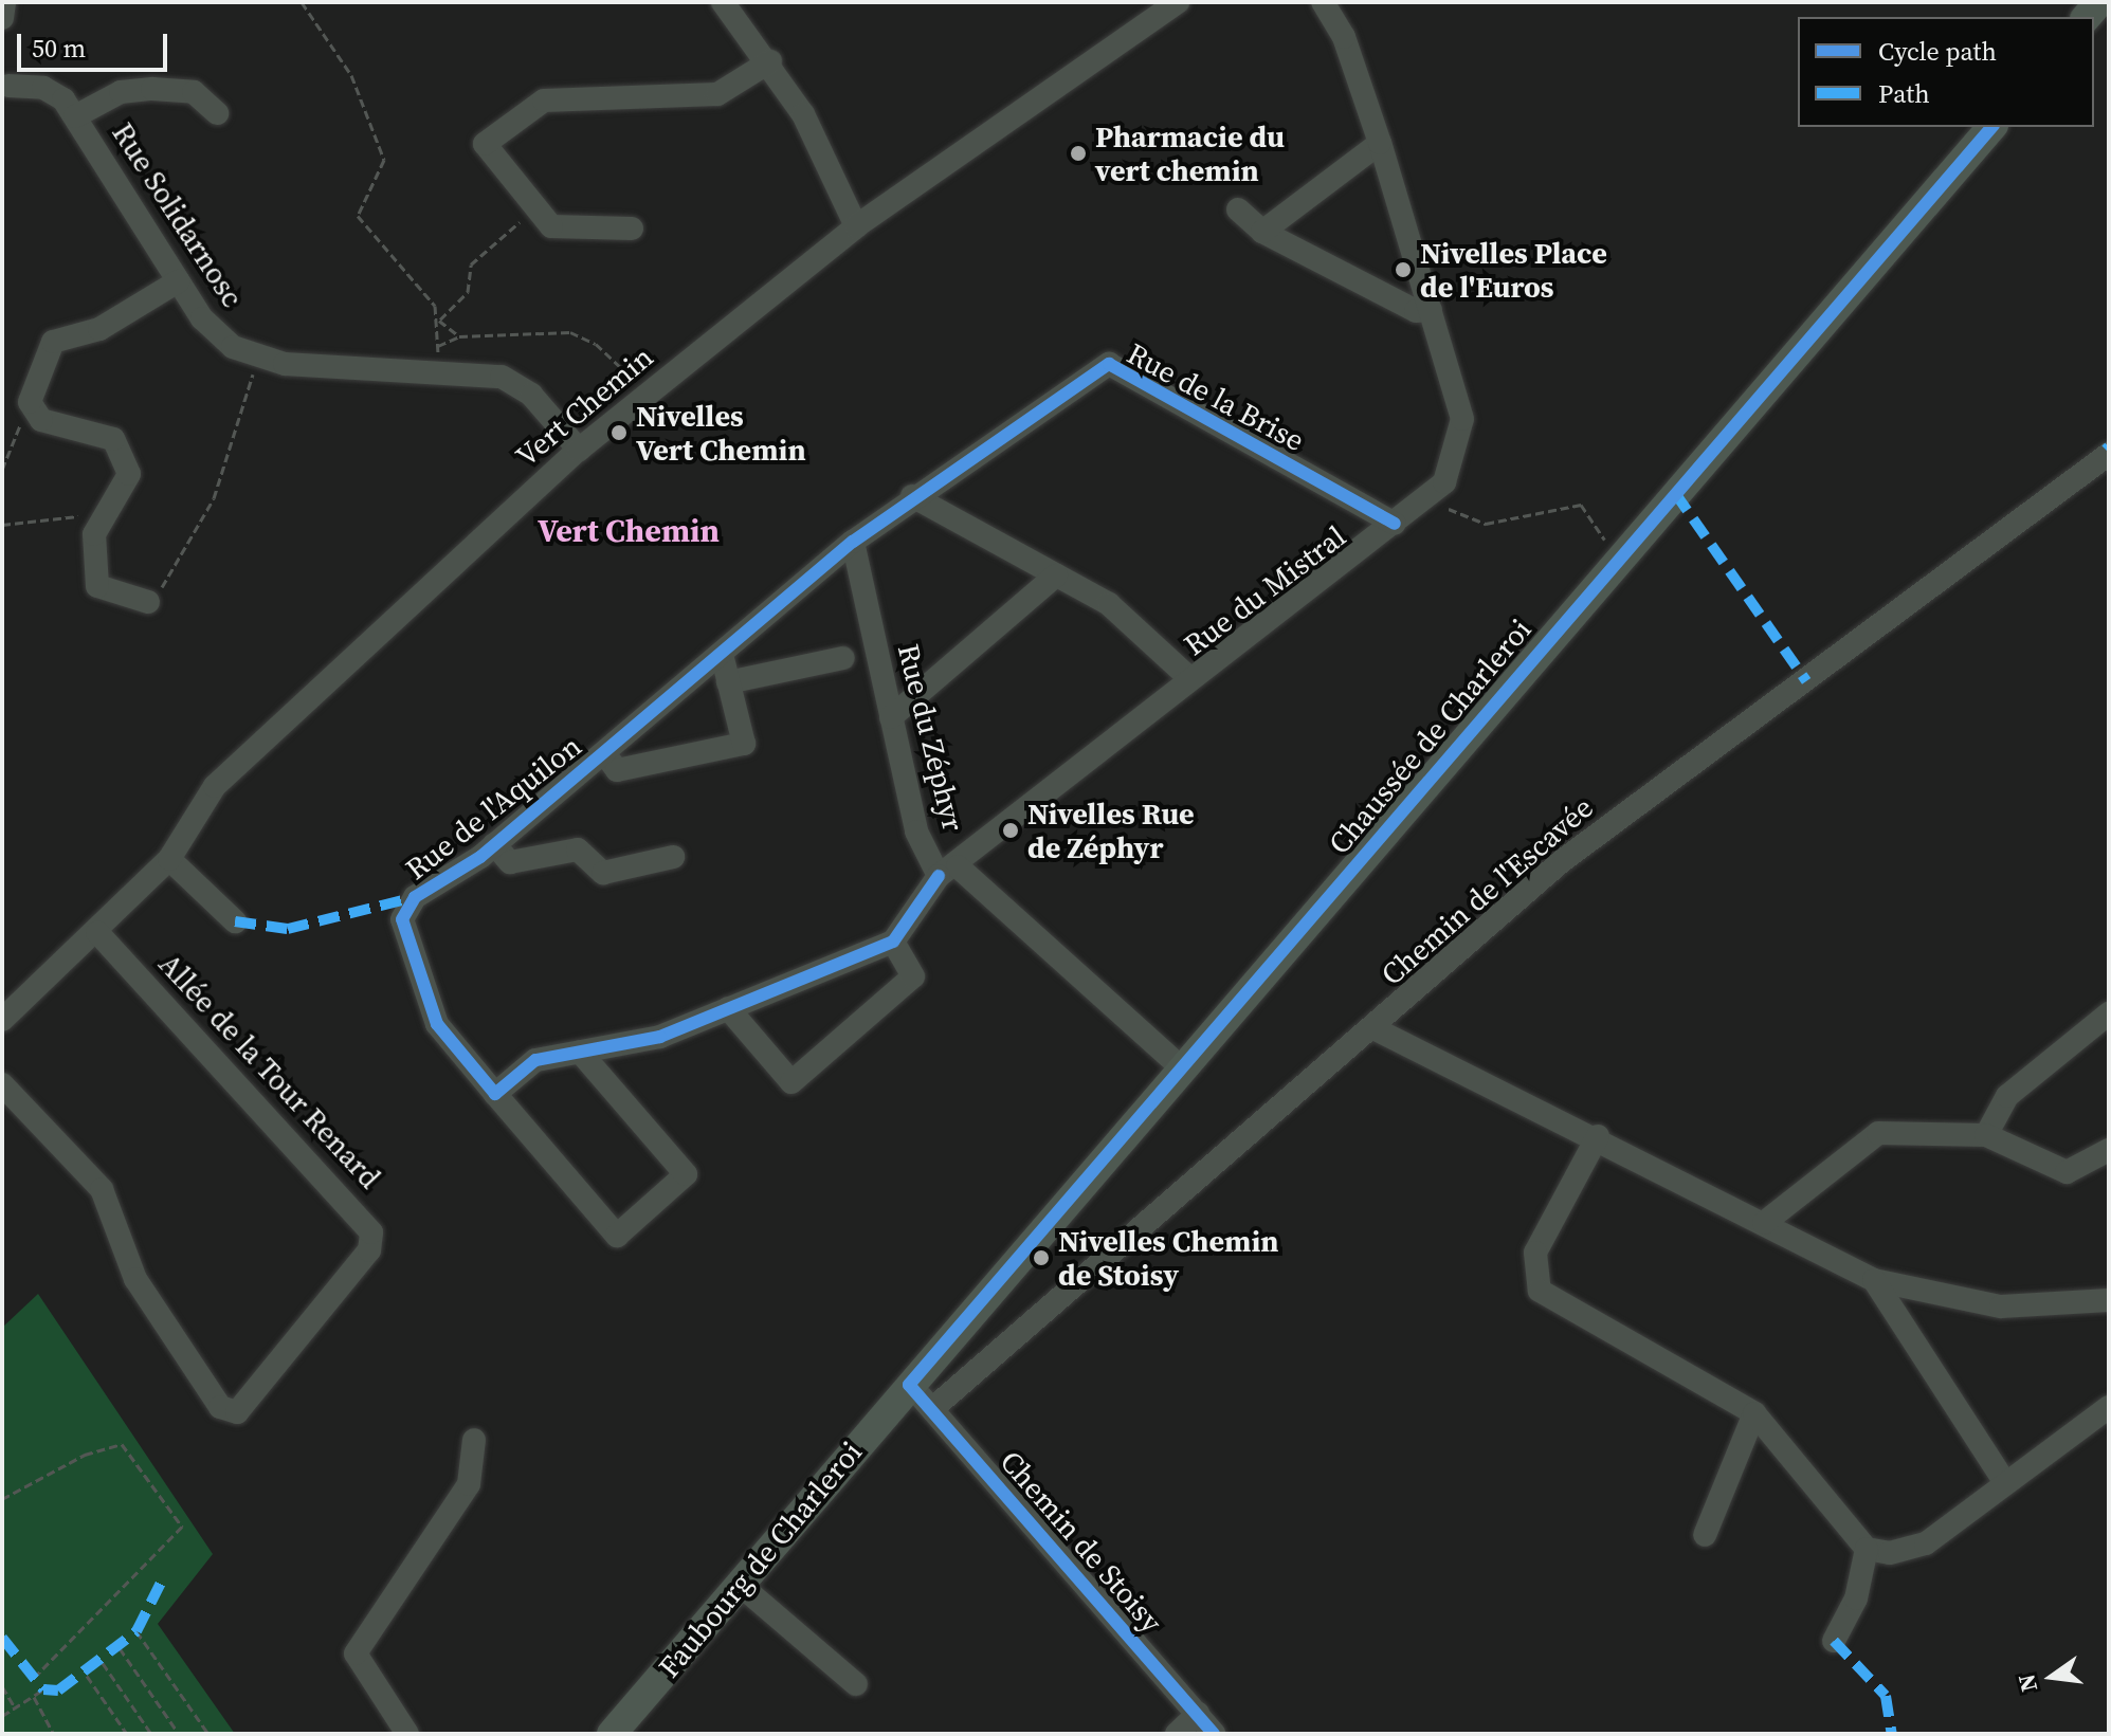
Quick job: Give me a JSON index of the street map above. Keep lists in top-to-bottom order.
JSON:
{
  "streets": {
    "main road": ["Chaussée de Charleroi", "Faubourg de Charleroi"],
    "street": [
      "Rue Solidarnosc",
      "Rue de la Brise",
      "Vert Chemin",
      "Rue du Mistral",
      "Rue du Zéphyr",
      "Rue de l'Aquilon",
      "Chemin de l'Escavée",
      "Allée de la Tour Renard",
      "Chemin de Stoisy"
    ]
  },
  "crossings": [
    ["Rue Solidarnosc", "Vert Chemin"],
    ["Rue de la Brise", "Rue du Mistral"],
    ["Rue de la Brise", "Rue du Zéphyr"],
    ["Rue de la Brise", "Rue de l'Aquilon"],
    ["Vert Chemin", "Allée de la Tour Renard"],
    ["Rue du Mistral", "Rue du Zéphyr"],
    ["Chaussée de Charleroi", "Rue du Zéphyr"],
    ["Chaussée de Charleroi", "Chemin de Stoisy"],
    ["Chaussée de Charleroi", "Faubourg de Charleroi"],
    ["Rue du Zéphyr", "Rue de l'Aquilon"],
    ["Chemin de l'Escavée", "Chemin de Stoisy"],
    ["Chemin de Stoisy", "Faubourg de Charleroi"]
  ],
  "districts": ["Vert Chemin"],
  "places": [
    "Pharmacie du vert chemin",
    "Nivelles Place de l'Euros",
    "Nivelles Vert Chemin",
    "Nivelles Rue de Zéphyr",
    "Nivelles Chemin de Stoisy"
  ],
  "legend": ["Cycle path", "Path"],
  "scale_bar": "50 m",
  "north": "left"
}
